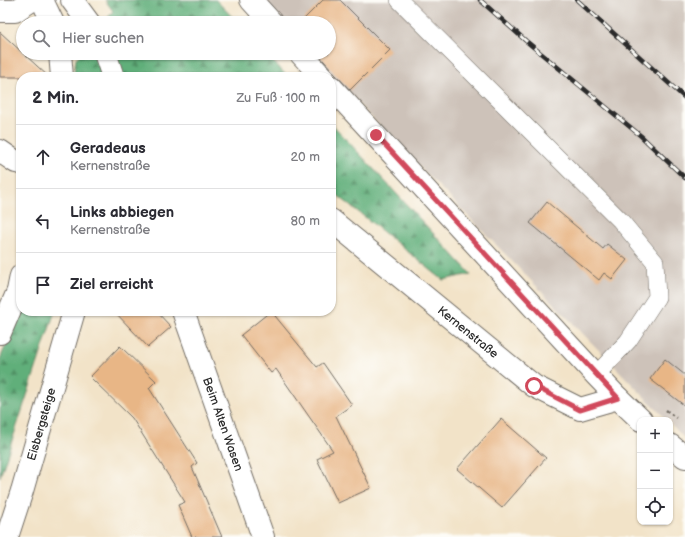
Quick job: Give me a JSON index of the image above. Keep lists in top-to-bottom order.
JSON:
{
  "streets": {
    "street": ["Kernenstraße", "Eisbergsteige", "Beim Alten Wasen"]
  },
  "page": {
    "search": "Hier suchen",
    "heading": ["2 Min.", "Zu Fuß · 100 m"],
    "list": [
      ["Geradeaus", "Kernenstraße", "20 m"],
      ["Links abbiegen", "Kernenstraße", "80 m"],
      "Ziel erreicht"
    ],
    "map_buttons": ["+", "−"]
  }
}
